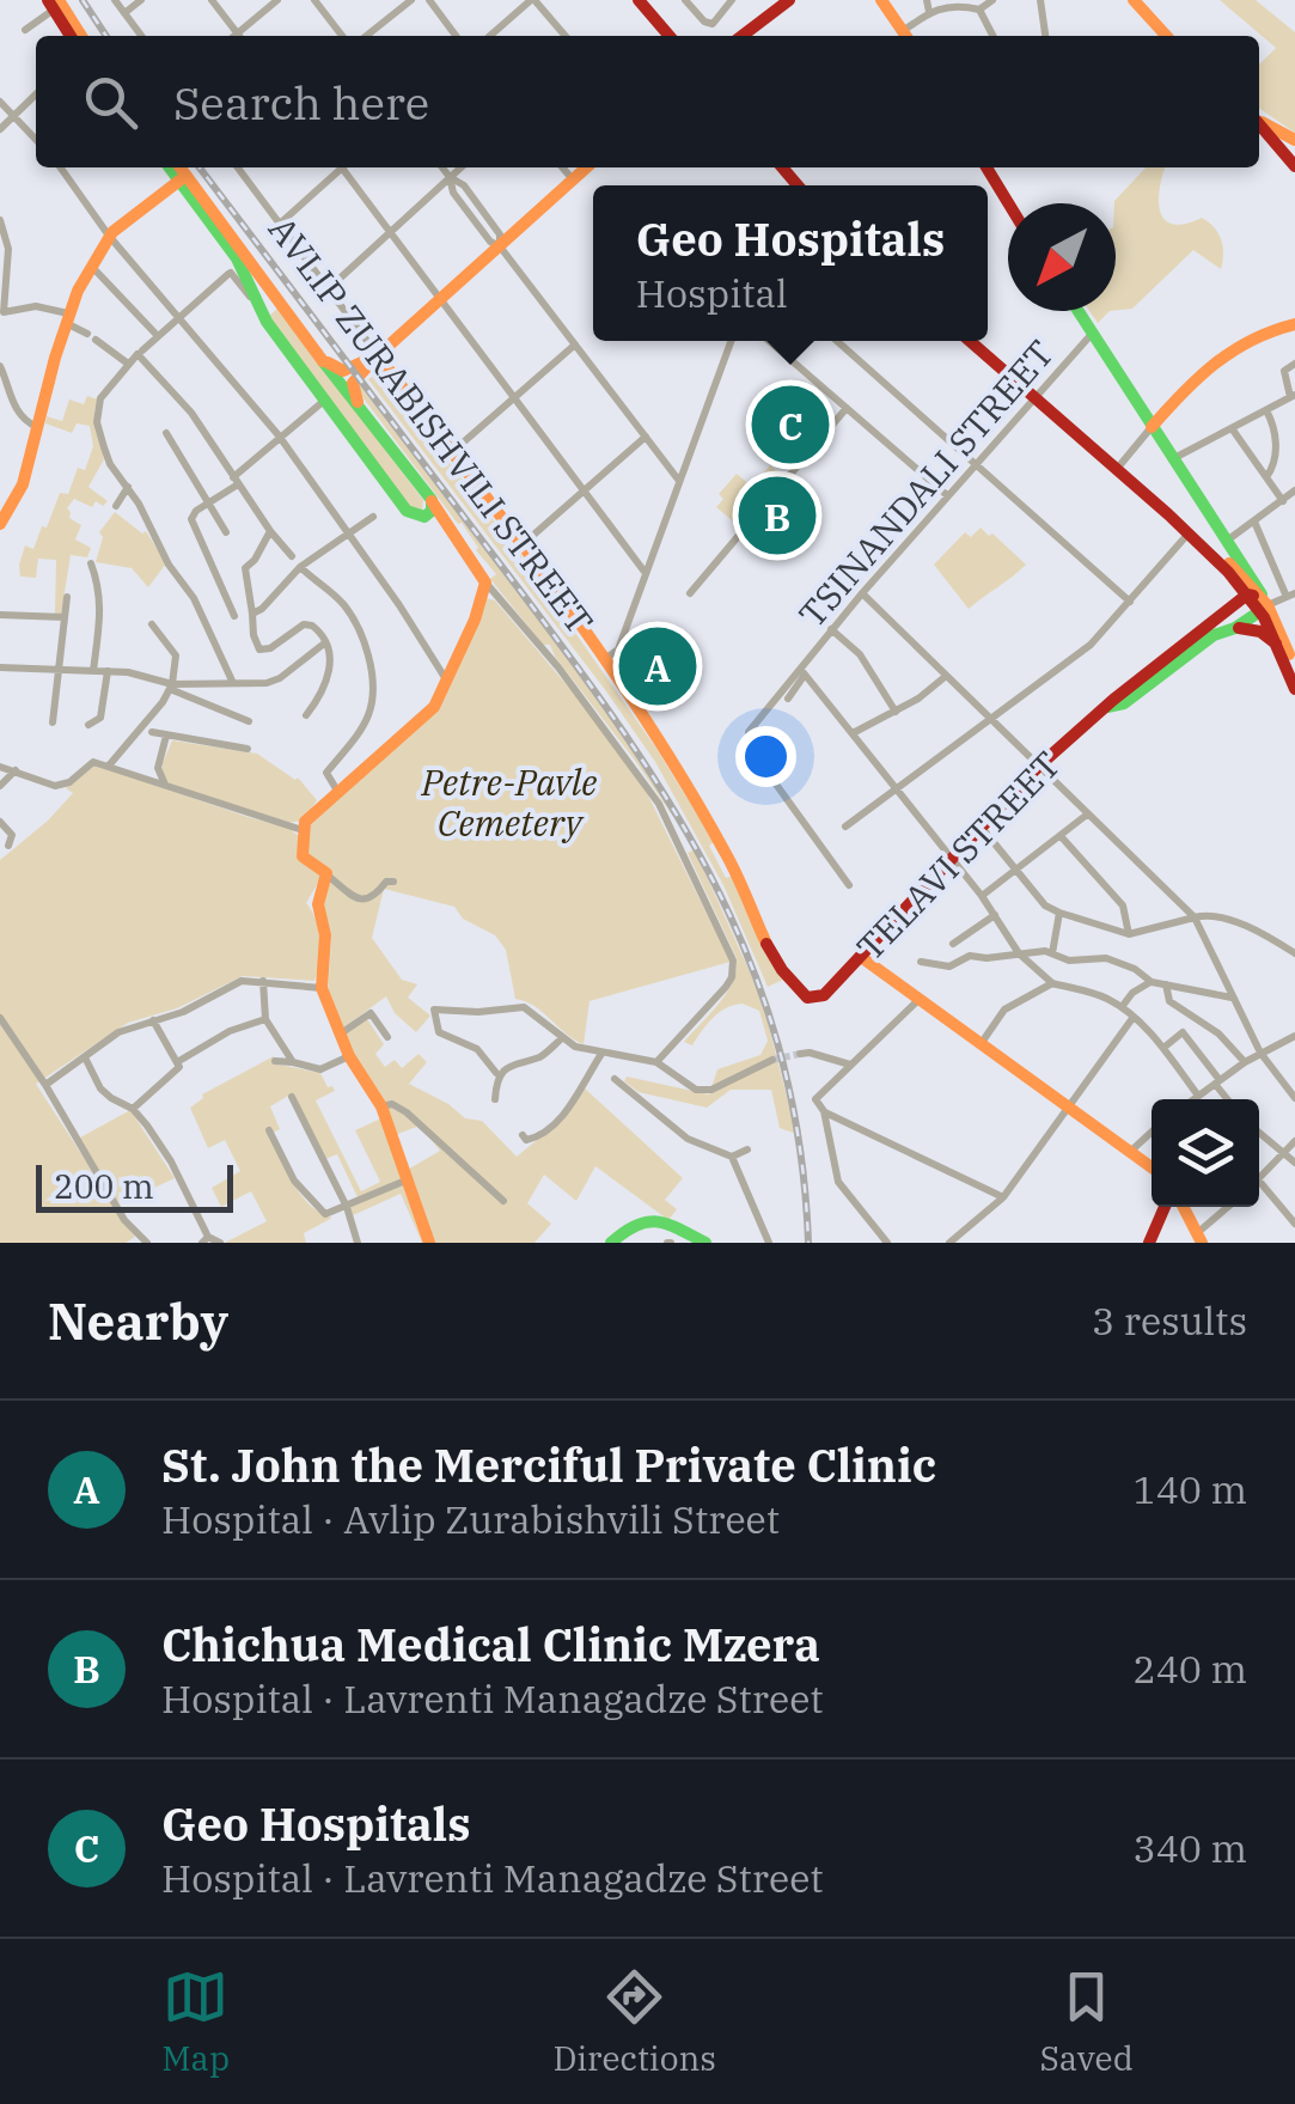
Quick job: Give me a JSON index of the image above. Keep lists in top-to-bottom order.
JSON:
{
  "streets": {
    "street": ["AVLIP ZURABISHVILI STREET", "TSINANDALI STREET", "TELAVI STREET"]
  },
  "crossings": [
    ["AVLIP ZURABISHVILI STREET", "TELAVI STREET"]
  ],
  "parks": ["Petre-Pavle Cemetery"],
  "scale_bar": "200 m",
  "north": "bottom left",
  "page": {
    "search": "Search here",
    "popup": ["Geo Hospitals", "Hospital"],
    "pins": ["C", "B", "A"],
    "scale": "200 m",
    "heading": ["Nearby", "3 results"],
    "list": [
      {
        "mark": "A",
        "name": "St. John the Merciful Private Clinic",
        "note": "Hospital · Avlip Zurabishvili Street",
        "value": "140 m"
      },
      {
        "mark": "B",
        "name": "Chichua Medical Clinic Mzera",
        "note": "Hospital · Lavrenti Managadze Street",
        "value": "240 m"
      },
      {
        "mark": "C",
        "name": "Geo Hospitals",
        "note": "Hospital · Lavrenti Managadze Street",
        "value": "340 m"
      }
    ],
    "nav": ["Map", "Directions", "Saved"]
  }
}
